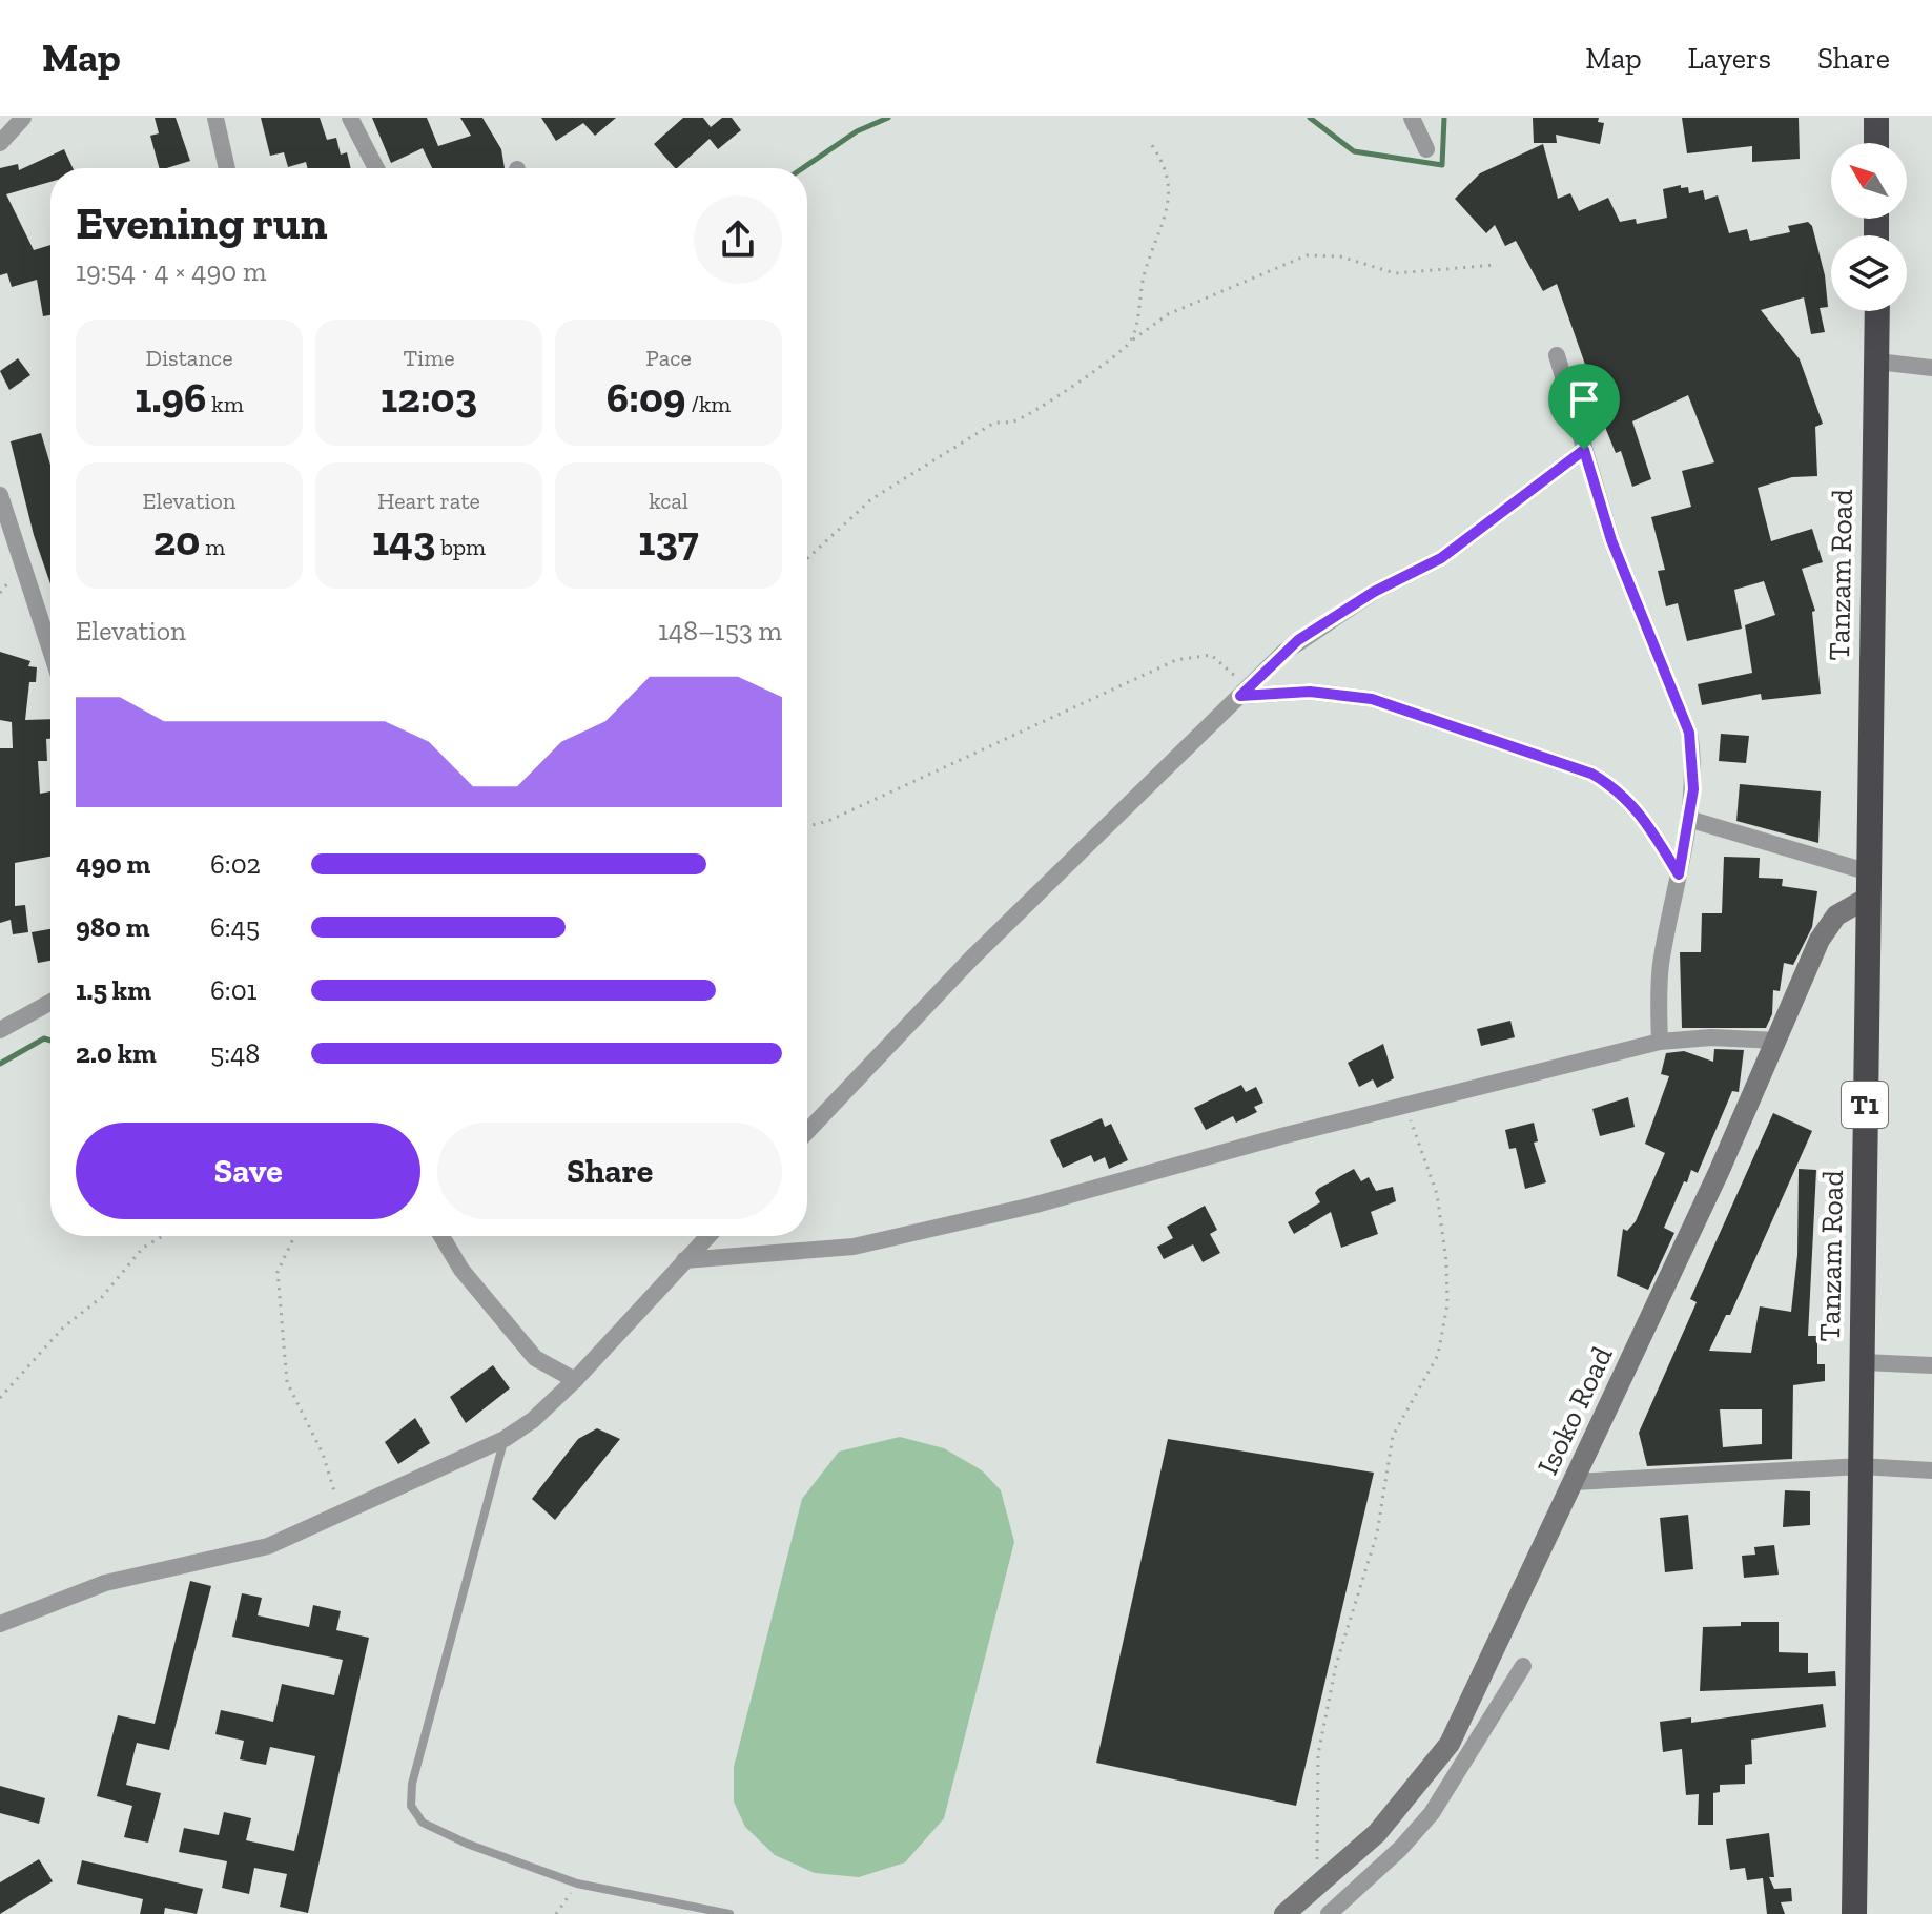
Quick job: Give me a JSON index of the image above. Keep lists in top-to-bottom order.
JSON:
{
  "streets": {
    "highway": ["Tanzam Road", "T1"],
    "street": ["Isoko Road"]
  },
  "crossings": [
    ["Tanzam Road", "Isoko Road"]
  ],
  "north": "top left",
  "page": {
    "header": "Map",
    "nav": ["Map", "Layers", "Share"],
    "heading": ["Evening run", "19:54 · 4 × 490 m"],
    "stats": [
      ["Distance", "1.96 km"],
      ["Time", "12:03"],
      ["Pace", "6:09 /km"],
      ["Elevation", "20 m"],
      ["Heart rate", "143 bpm"],
      ["kcal", "137"]
    ],
    "chart": ["Elevation", "148–153 m"],
    "list": [
      {
        "name": "490 m",
        "note": "6:02"
      },
      {
        "name": "980 m",
        "note": "6:45"
      },
      {
        "name": "1.5 km",
        "note": "6:01"
      },
      {
        "name": "2.0 km",
        "note": "5:48"
      }
    ],
    "buttons": ["Save", "Share"]
  }
}
